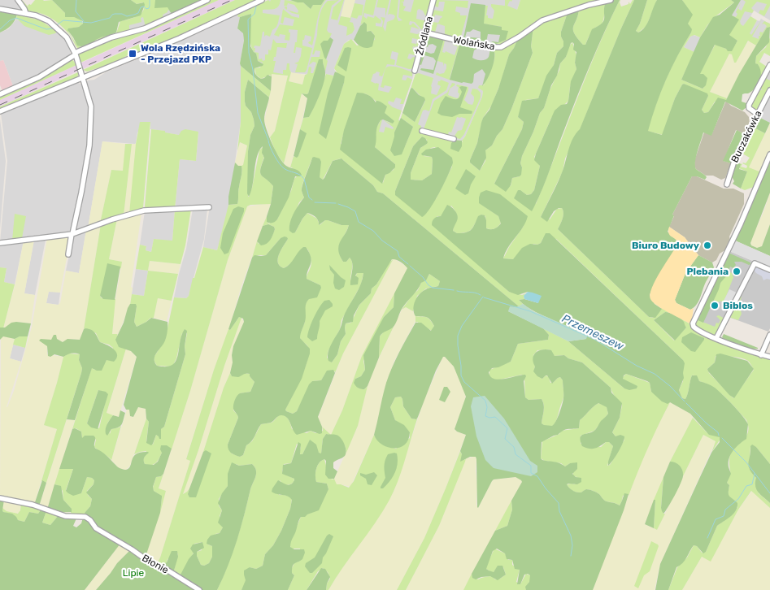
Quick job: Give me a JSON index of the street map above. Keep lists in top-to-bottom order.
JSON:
{
  "streets": {
    "street": [
      "Źródlana",
      "Wolańska",
      "Buczakówka",
      "Błonie"
    ]
  },
  "crossings": [
    ["Źródlana", "Wolańska"]
  ],
  "water": ["Przemeszew"],
  "parks": ["Lipie"],
  "places": {
    "transit": ["Wola Rzędzińska - Przejazd PKP"],
    "other": ["Biuro Budowy", "Plebania", "Biblos"]
  }
}
